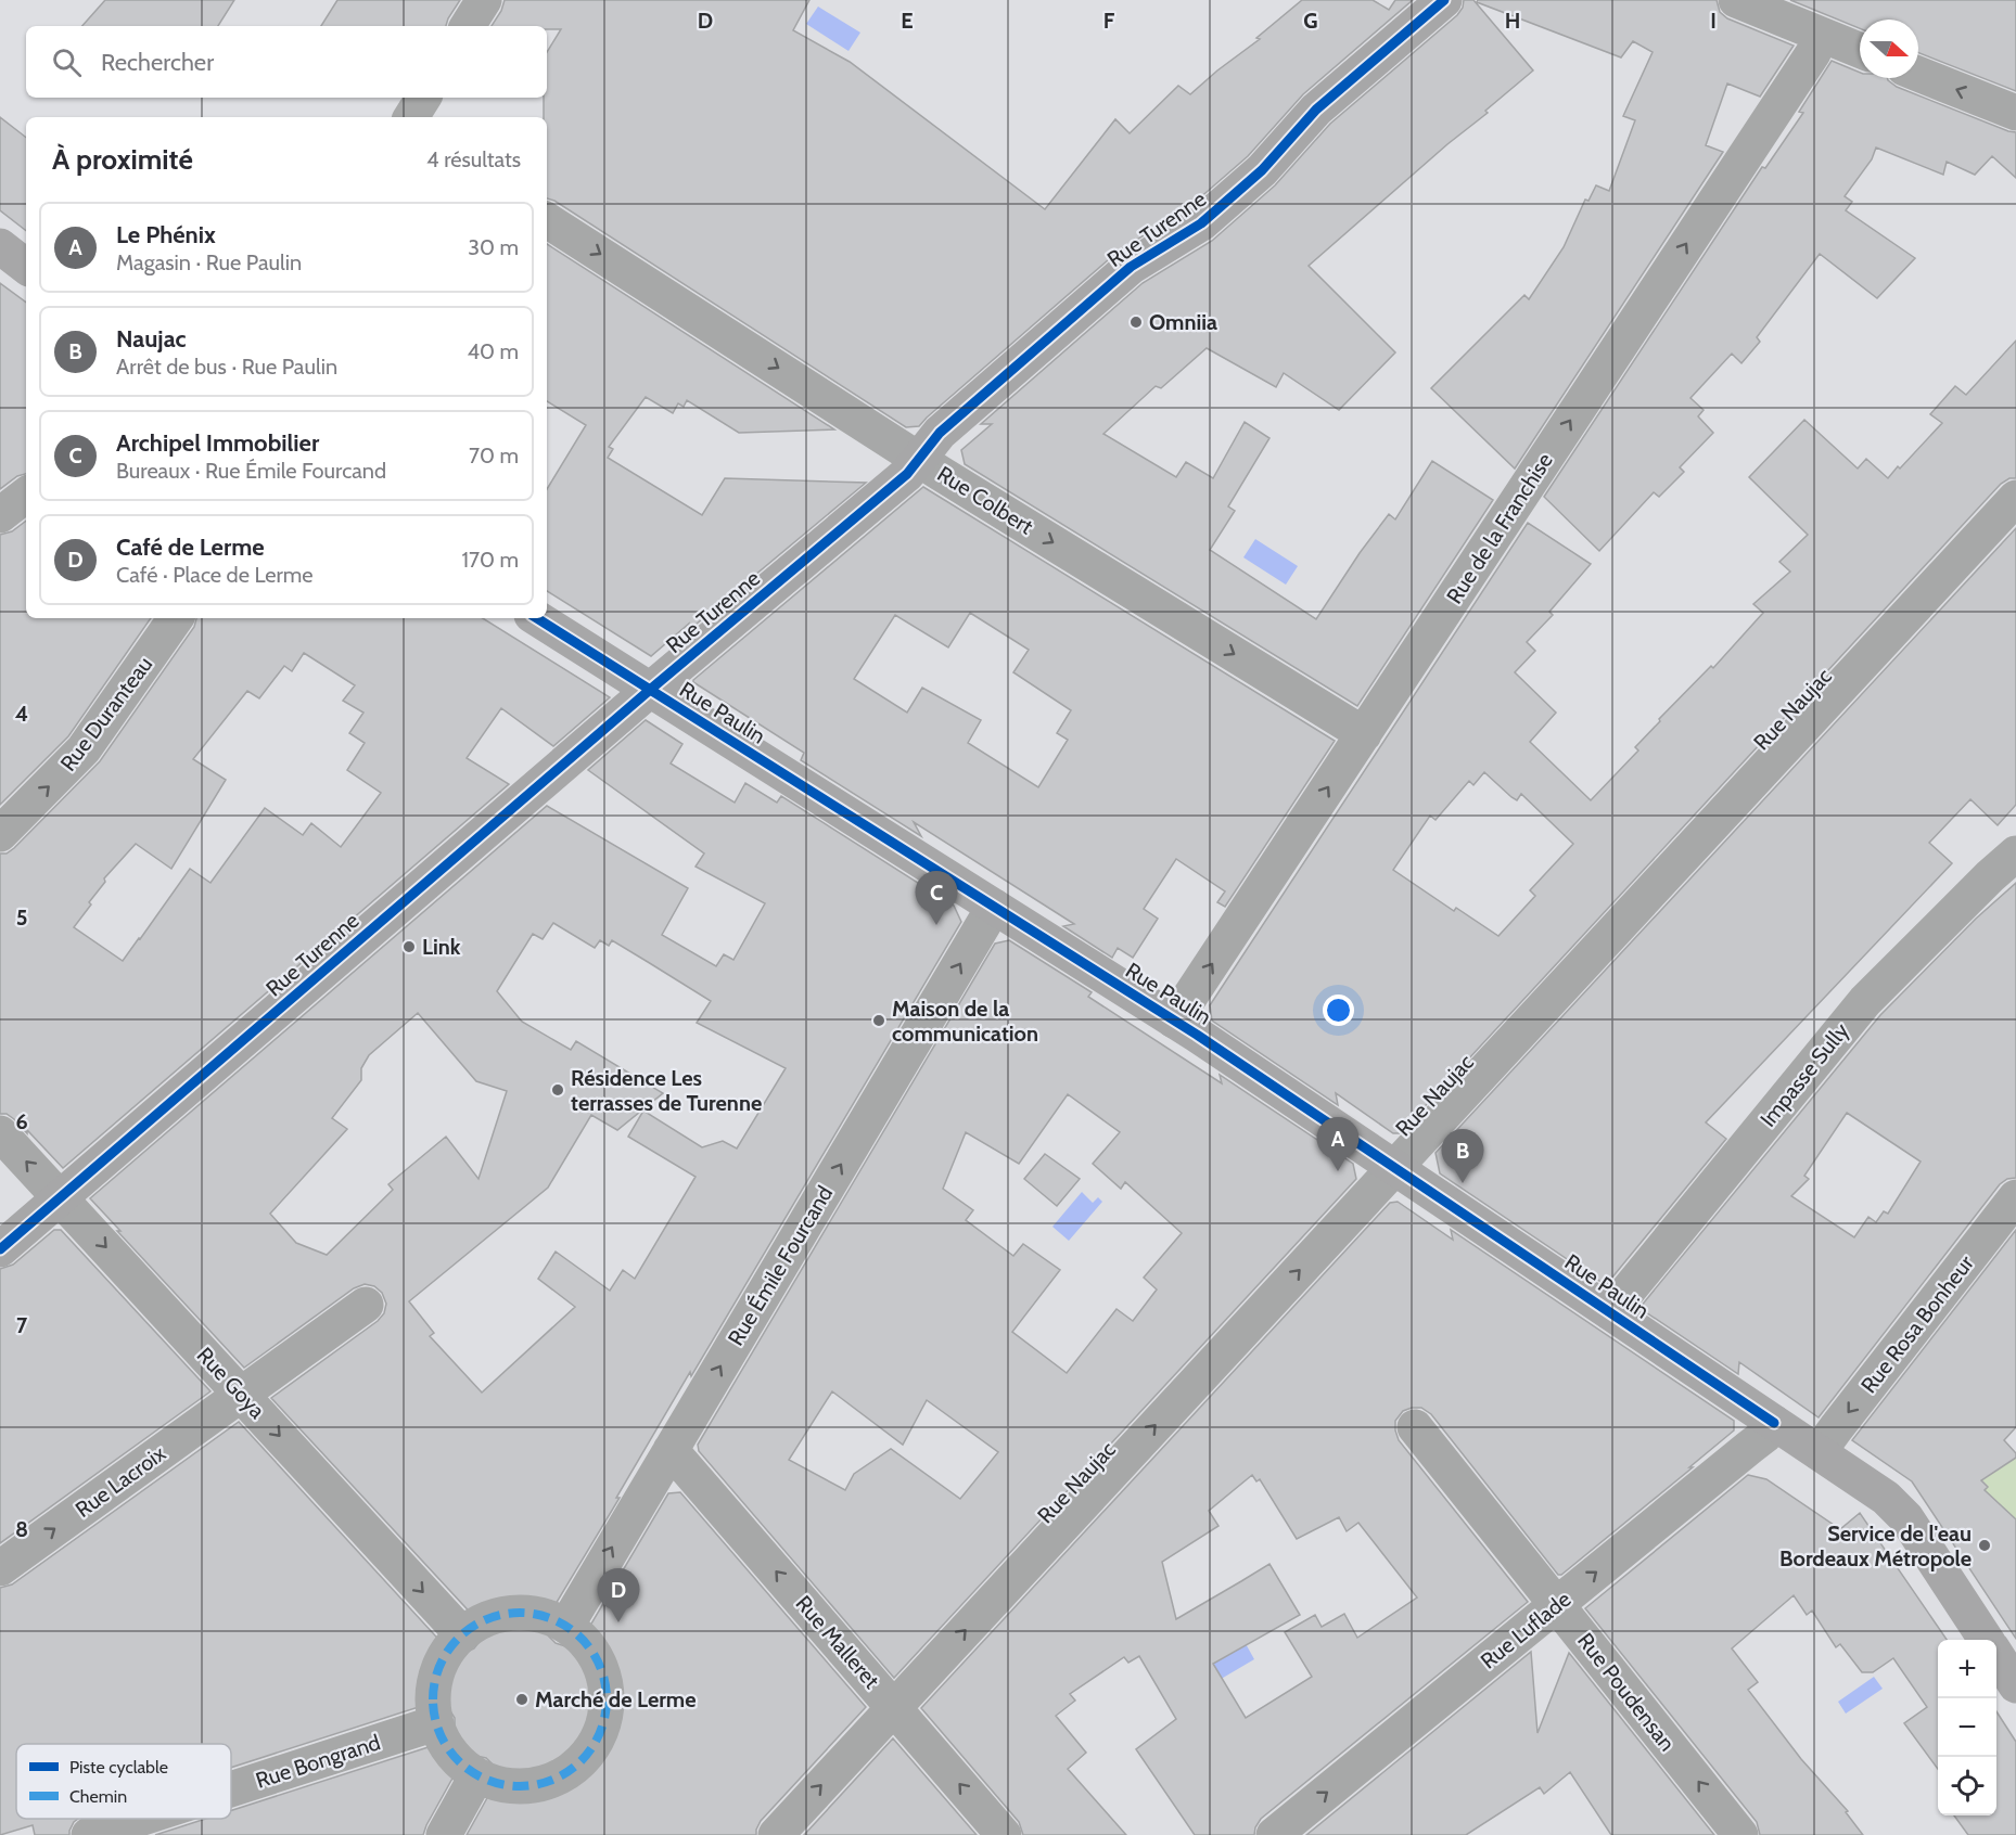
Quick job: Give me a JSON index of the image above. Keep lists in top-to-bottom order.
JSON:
{
  "streets": {
    "street": [
      "Rue Turenne",
      "Rue Colbert",
      "Rue de la Franchise",
      "Rue Naujac",
      "Rue Paulin",
      "Rue Duranteau",
      "Impasse Sully",
      "Rue Émile Fourcand",
      "Rue Rosa Bonheur",
      "Rue Goya",
      "Rue Lacroix",
      "Rue Luflade",
      "Rue Malleret",
      "Rue Poudensan",
      "Rue Bongrand"
    ]
  },
  "crossings": [
    ["Rue Turenne", "Rue Colbert"],
    ["Rue Turenne", "Rue Paulin"],
    ["Rue Turenne", "Rue Goya"],
    ["Rue Colbert", "Rue de la Franchise"],
    ["Rue de la Franchise", "Rue Paulin"],
    ["Rue Naujac", "Rue Paulin"],
    ["Rue Naujac", "Rue Malleret"],
    ["Rue Paulin", "Impasse Sully"],
    ["Rue Paulin", "Rue Émile Fourcand"],
    ["Rue Paulin", "Rue Rosa Bonheur"],
    ["Rue Paulin", "Rue Luflade"],
    ["Rue Émile Fourcand", "Rue Goya"],
    ["Rue Émile Fourcand", "Rue Malleret"],
    ["Rue Émile Fourcand", "Rue Bongrand"],
    ["Rue Goya", "Rue Lacroix"],
    ["Rue Goya", "Rue Bongrand"],
    ["Rue Luflade", "Rue Poudensan"]
  ],
  "one_way": [
    "Rue Colbert",
    "Rue de la Franchise",
    "Rue Naujac",
    "Rue Duranteau",
    "Rue Émile Fourcand",
    "Rue Rosa Bonheur",
    "Rue Lacroix",
    "Rue Luflade",
    "Rue Malleret",
    "Rue Poudensan"
  ],
  "places": [
    "Omniia",
    "Link",
    "Maison de la communication",
    "Résidence Les terrasses de Turenne",
    "Service de l'eau Bordeaux Métropole",
    "Marché de Lerme"
  ],
  "legend": ["Piste cyclable", "Chemin"],
  "north": "right",
  "page": {
    "search": "Rechercher",
    "heading": ["À proximité", "4 résultats"],
    "list": [
      {
        "mark": "A",
        "name": "Le Phénix",
        "note": "Magasin · Rue Paulin",
        "value": "30 m"
      },
      {
        "mark": "B",
        "name": "Naujac",
        "note": "Arrêt de bus · Rue Paulin",
        "value": "40 m"
      },
      {
        "mark": "C",
        "name": "Archipel Immobilier",
        "note": "Bureaux · Rue Émile Fourcand",
        "value": "70 m"
      },
      {
        "mark": "D",
        "name": "Café de Lerme",
        "note": "Café · Place de Lerme",
        "value": "170 m"
      }
    ],
    "pins": [
      "C",
      "A",
      "B",
      "D"
    ],
    "map_buttons": ["+", "−"]
  },
  "grid": {
    "columns": [
      "D",
      "E",
      "F",
      "G",
      "H",
      "I"
    ],
    "rows": [
      "4",
      "5",
      "6",
      "7",
      "8"
    ]
  }
}
